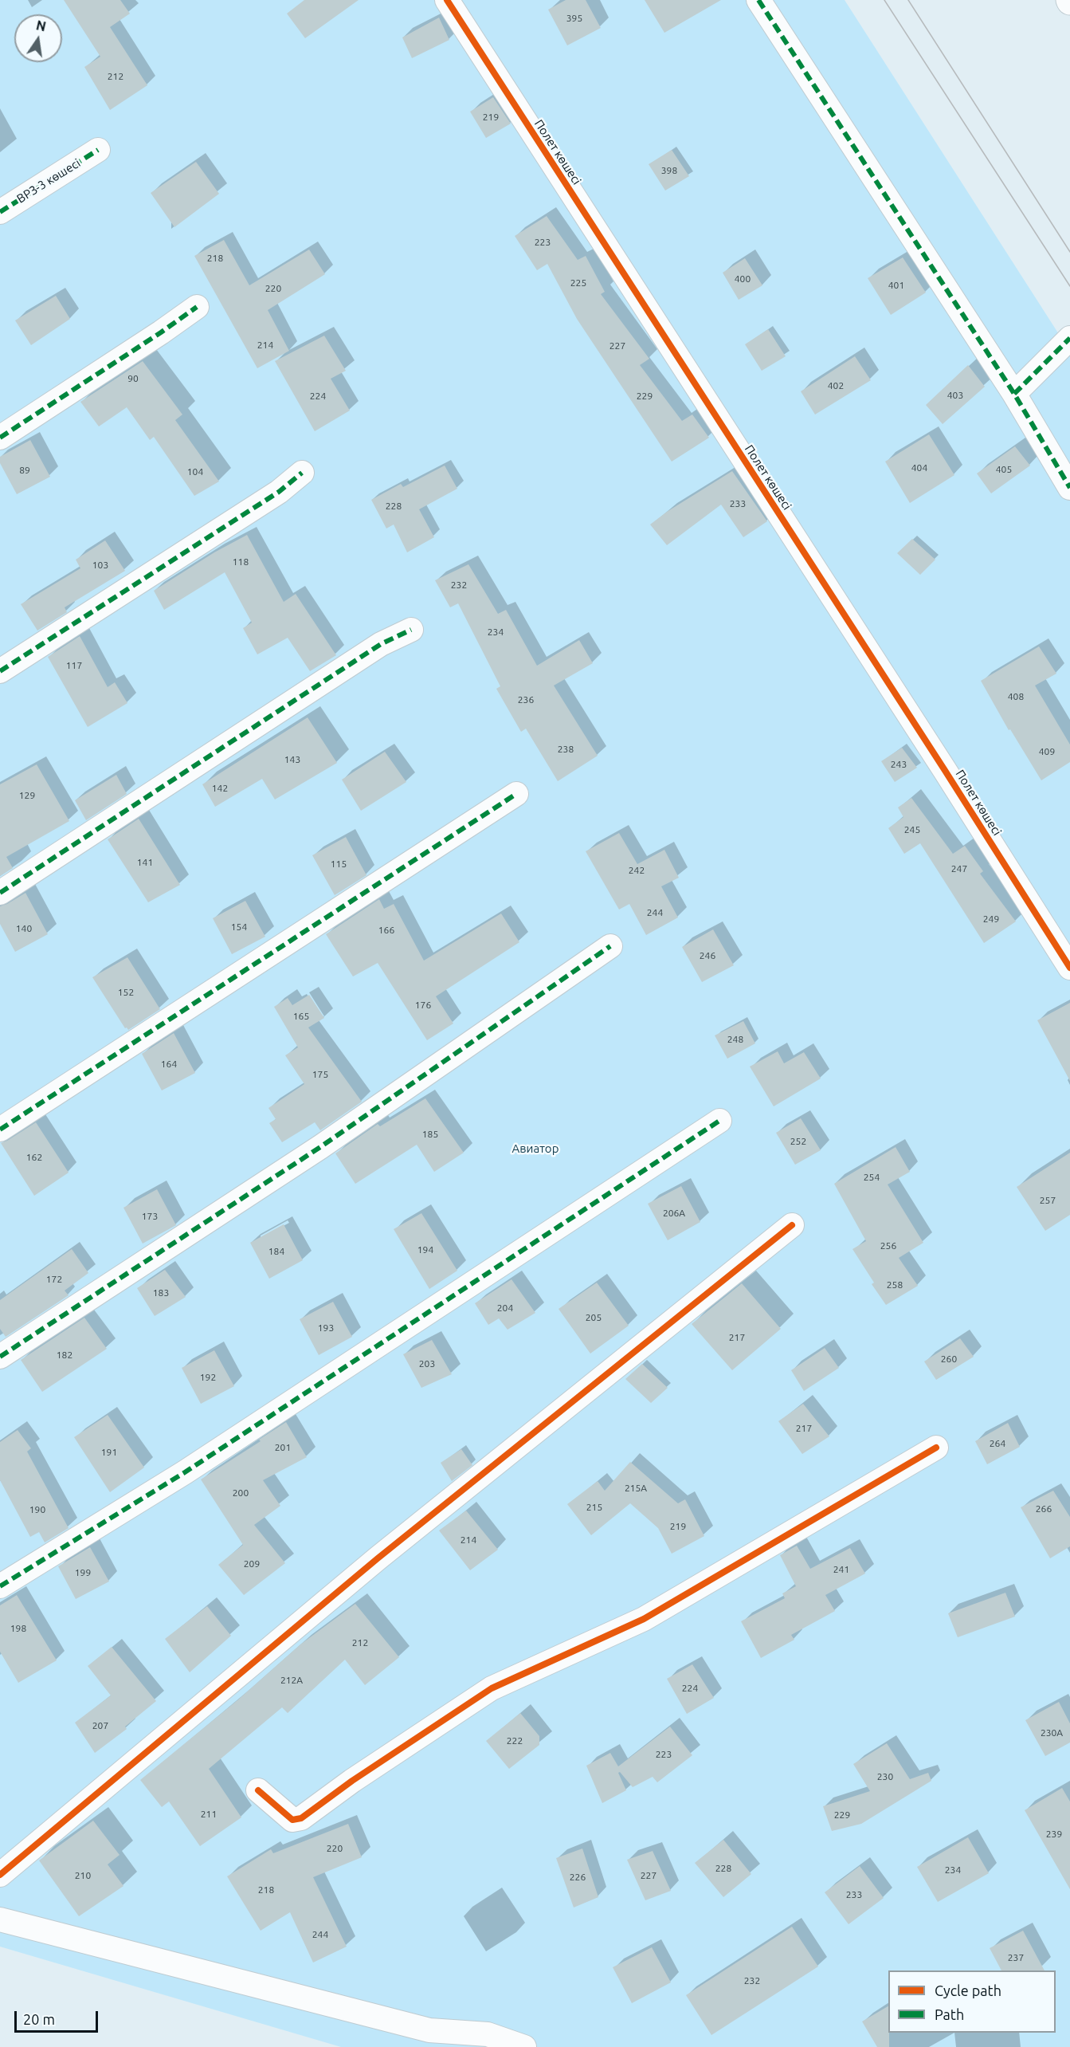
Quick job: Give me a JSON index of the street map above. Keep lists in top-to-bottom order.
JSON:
{
  "streets": {
    "street": ["Полет көшесі", "ВРЗ-3 көшесі"]
  },
  "parks": ["Авиатор"],
  "house_numbers": [
    "395",
    "212",
    "219",
    "398",
    "223",
    "218",
    "400",
    "225",
    "401",
    "220",
    "214",
    "227",
    "90",
    "402",
    "403",
    "224",
    "229",
    "404",
    "405",
    "89",
    "104",
    "233",
    "228",
    "118",
    "103",
    "232",
    "234",
    "117",
    "408",
    "236",
    "238",
    "409",
    "143",
    "243",
    "142",
    "129",
    "245",
    "141",
    "115",
    "247",
    "242",
    "244",
    "249",
    "154",
    "140",
    "166",
    "246",
    "152",
    "176",
    "165",
    "248",
    "164",
    "175",
    "185",
    "252",
    "162",
    "254",
    "257",
    "206A",
    "173",
    "256",
    "194",
    "184",
    "172",
    "258",
    "183",
    "204",
    "205",
    "193",
    "217",
    "182",
    "260",
    "203",
    "192",
    "217",
    "264",
    "201",
    "191",
    "215A",
    "200",
    "215",
    "266",
    "190",
    "219",
    "214",
    "209",
    "241",
    "199",
    "198",
    "212",
    "212A",
    "224",
    "207",
    "230A",
    "222",
    "223",
    "230",
    "211",
    "229",
    "239",
    "220",
    "228",
    "234",
    "210",
    "227",
    "226",
    "218",
    "233",
    "244",
    "237",
    "232"
  ],
  "legend": ["Cycle path", "Path"],
  "scale_bar": "20 m",
  "north": "top"
}
